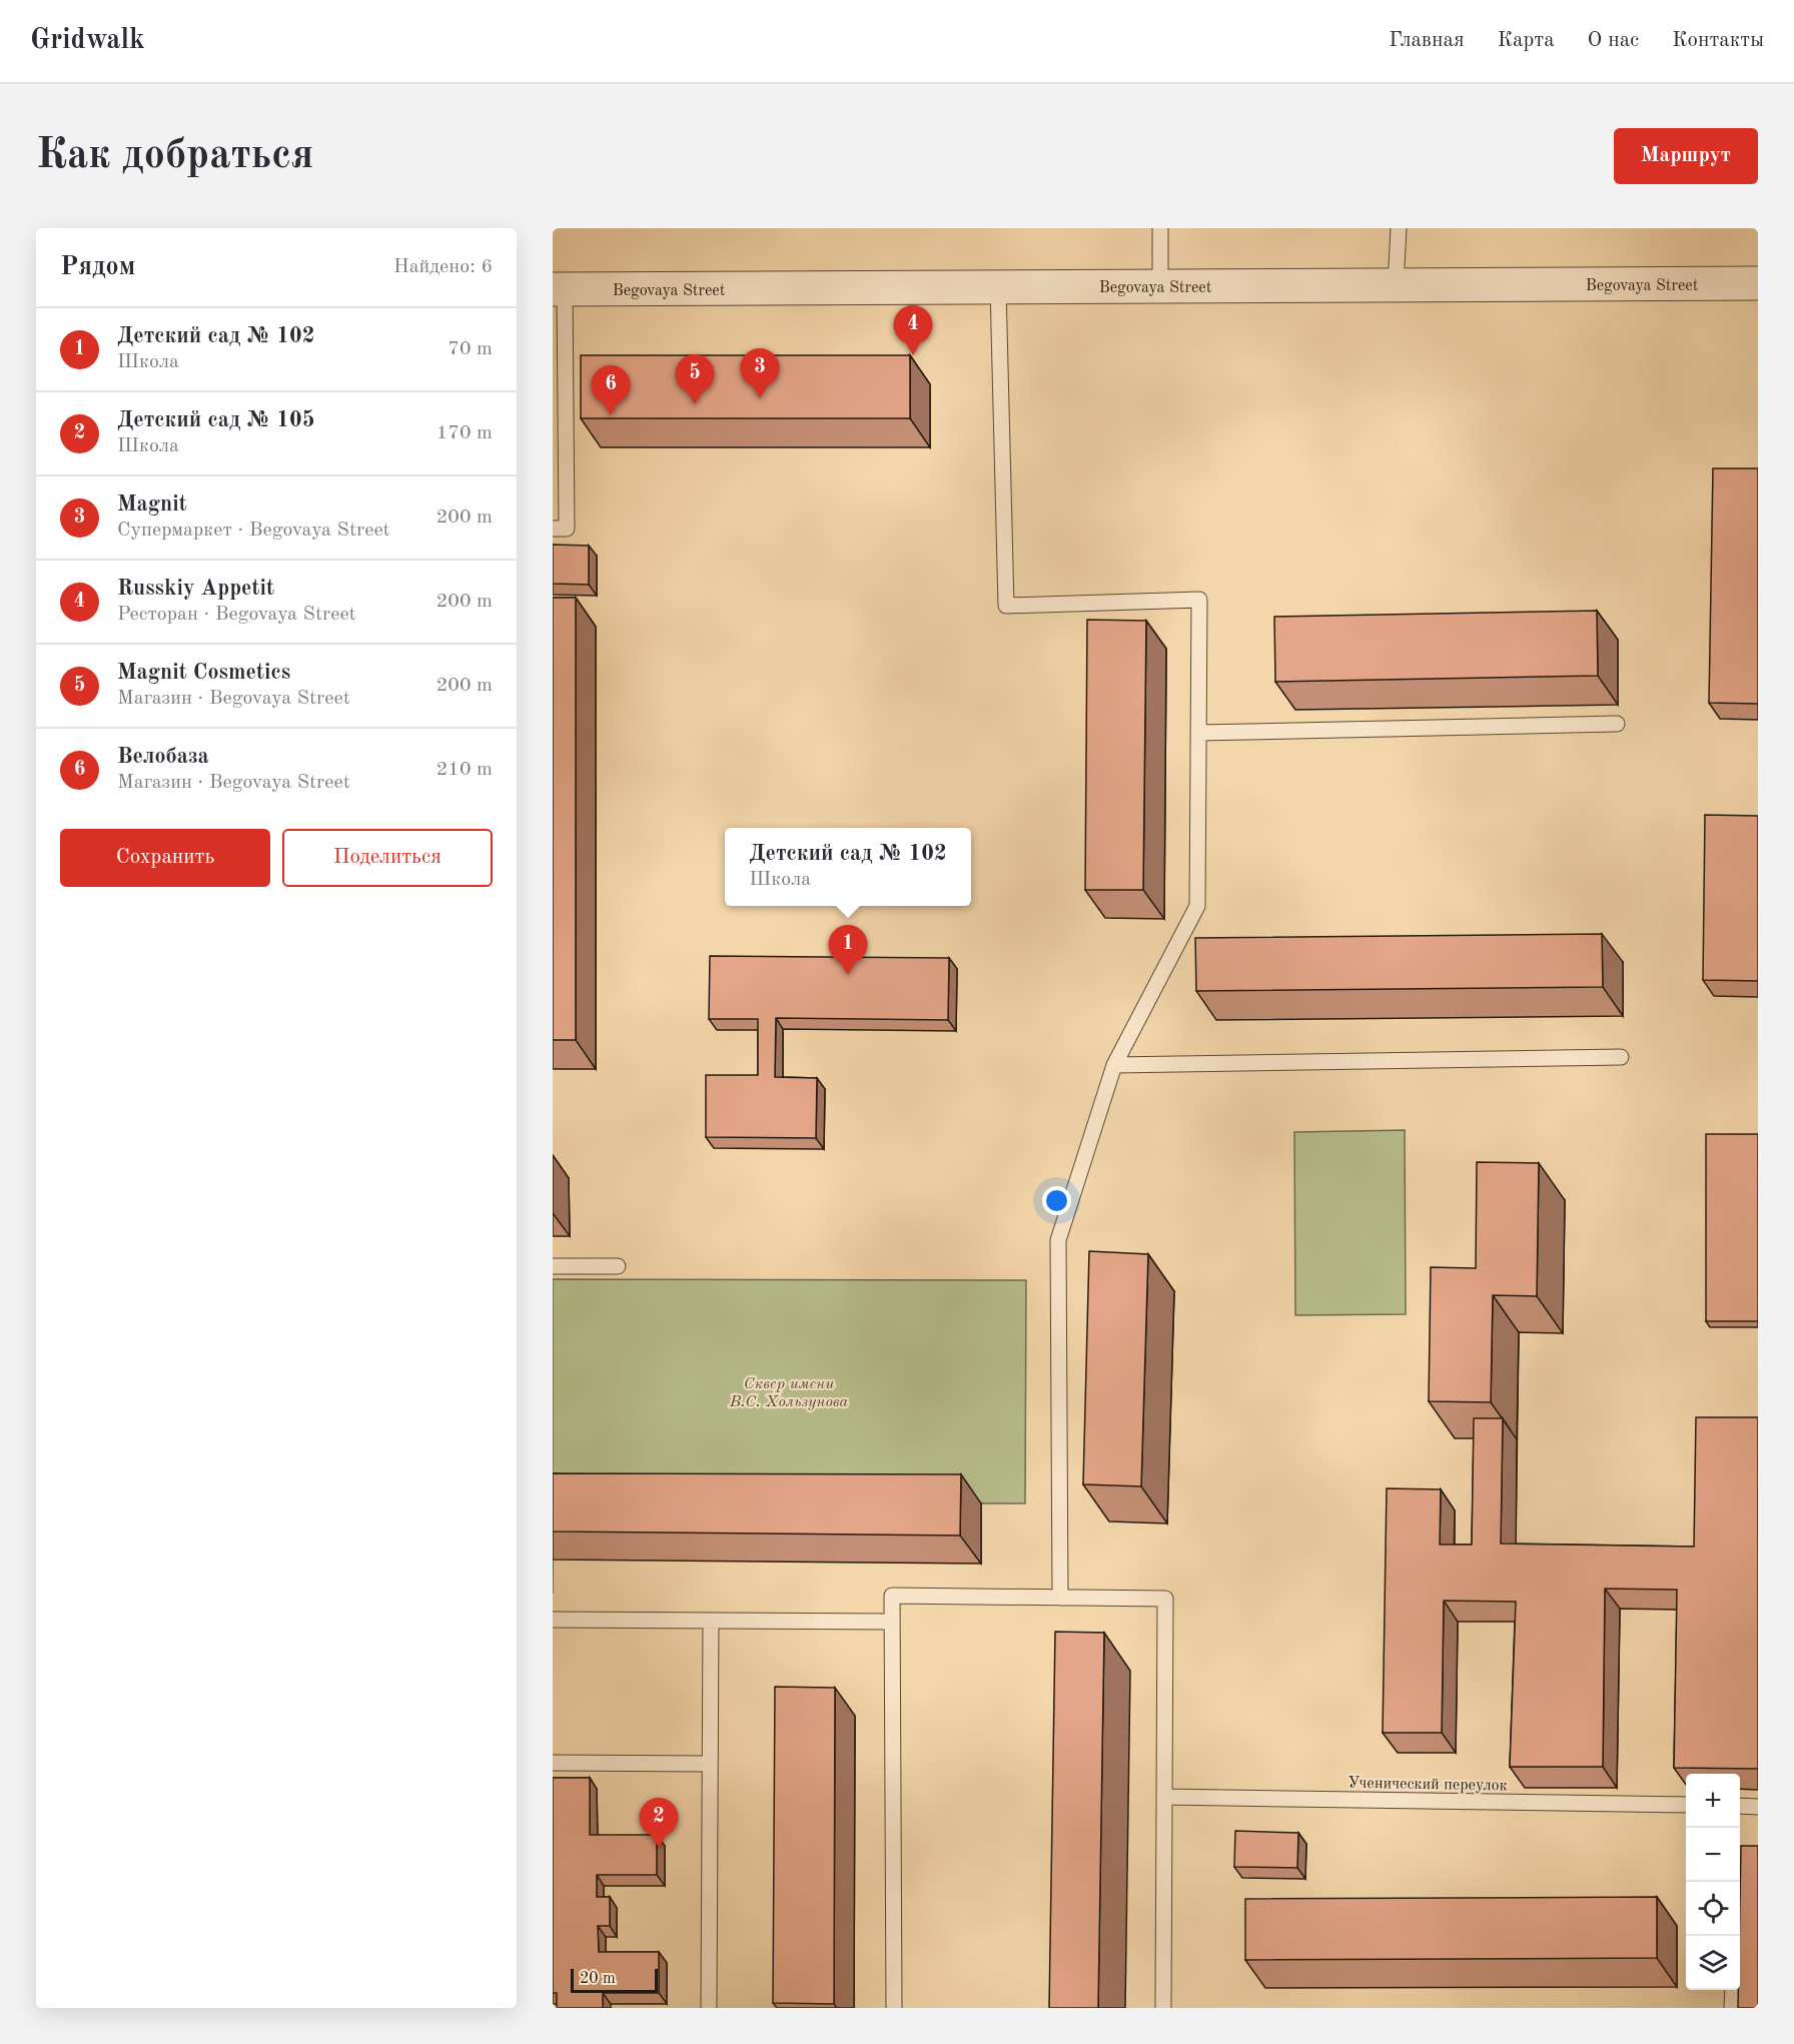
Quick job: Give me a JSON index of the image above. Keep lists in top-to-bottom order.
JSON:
{
  "streets": {
    "street": ["Begovaya Street"],
    "lane": ["Ученический переулок"]
  },
  "parks": ["Сквер имени В.С. Хользунова"],
  "scale_bar": "20 m",
  "page": {
    "header": "Gridwalk",
    "nav": [
      "Главная",
      "Карта",
      "О нас",
      "Контакты"
    ],
    "buttons": [
      "Маршрут",
      ["Сохранить", "Поделиться"]
    ],
    "title": "Как добраться",
    "heading": ["Рядом", "Найдено: 6"],
    "pins": [
      "4",
      "3",
      "5",
      "6",
      "1",
      "2"
    ],
    "list": [
      {
        "mark": "1",
        "name": "Детский сад № 102",
        "note": "Школа",
        "value": "70 m"
      },
      {
        "mark": "2",
        "name": "Детский сад № 105",
        "note": "Школа",
        "value": "170 m"
      },
      {
        "mark": "3",
        "name": "Magnit",
        "note": "Супермаркет · Begovaya Street",
        "value": "200 m"
      },
      {
        "mark": "4",
        "name": "Russkiy Appetit",
        "note": "Ресторан · Begovaya Street",
        "value": "200 m"
      },
      {
        "mark": "5",
        "name": "Magnit Cosmetics",
        "note": "Магазин · Begovaya Street",
        "value": "200 m"
      },
      {
        "mark": "6",
        "name": "Велобаза",
        "note": "Магазин · Begovaya Street",
        "value": "210 m"
      }
    ],
    "popup": ["Детский сад № 102", "Школа"],
    "map_buttons": ["+", "−"],
    "scale": "20 m"
  }
}
